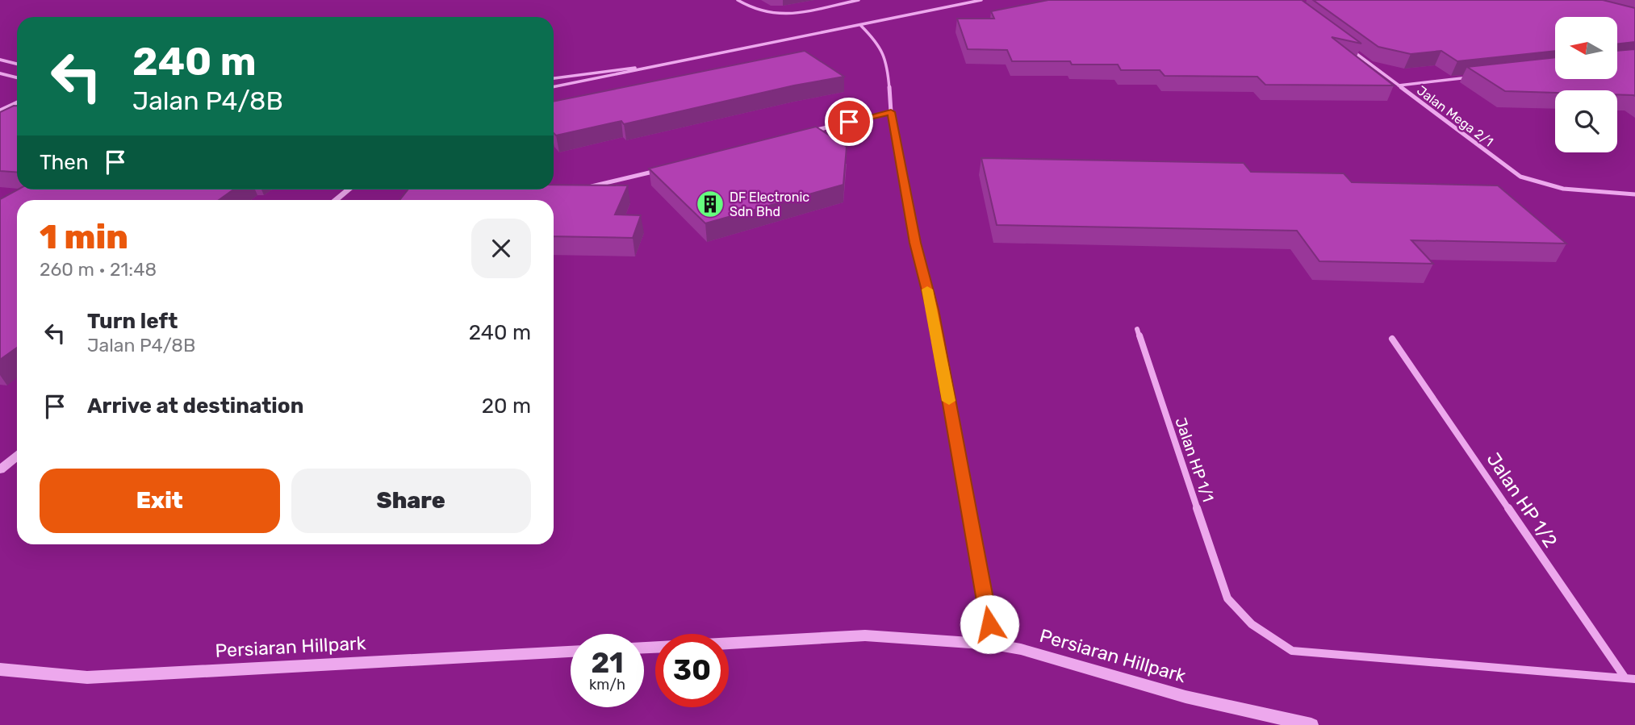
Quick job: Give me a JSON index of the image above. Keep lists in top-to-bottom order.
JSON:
{
  "streets": {
    "street": [
      "Jalan Mega 2/1",
      "Jalan HP 1/1",
      "Jalan HP 1/2",
      "Persiaran Hillpark"
    ]
  },
  "crossings": [
    ["Jalan HP 1/1", "Jalan HP 1/2"]
  ],
  "places": {
    "building": ["DF Electronic Sdn Bhd"]
  },
  "north": "left",
  "page": {
    "turn": ["240 m", "Jalan P4/8B"],
    "then": "Then",
    "heading": ["1 min", "260 m · 21:48"],
    "list": [
      {
        "name": "Turn left",
        "note": "Jalan P4/8B",
        "value": "240 m"
      },
      {
        "name": "Arrive at destination",
        "value": "20 m"
      }
    ],
    "buttons": ["Exit", "Share"],
    "speed": "21 km/h",
    "limit": "30"
  }
}
